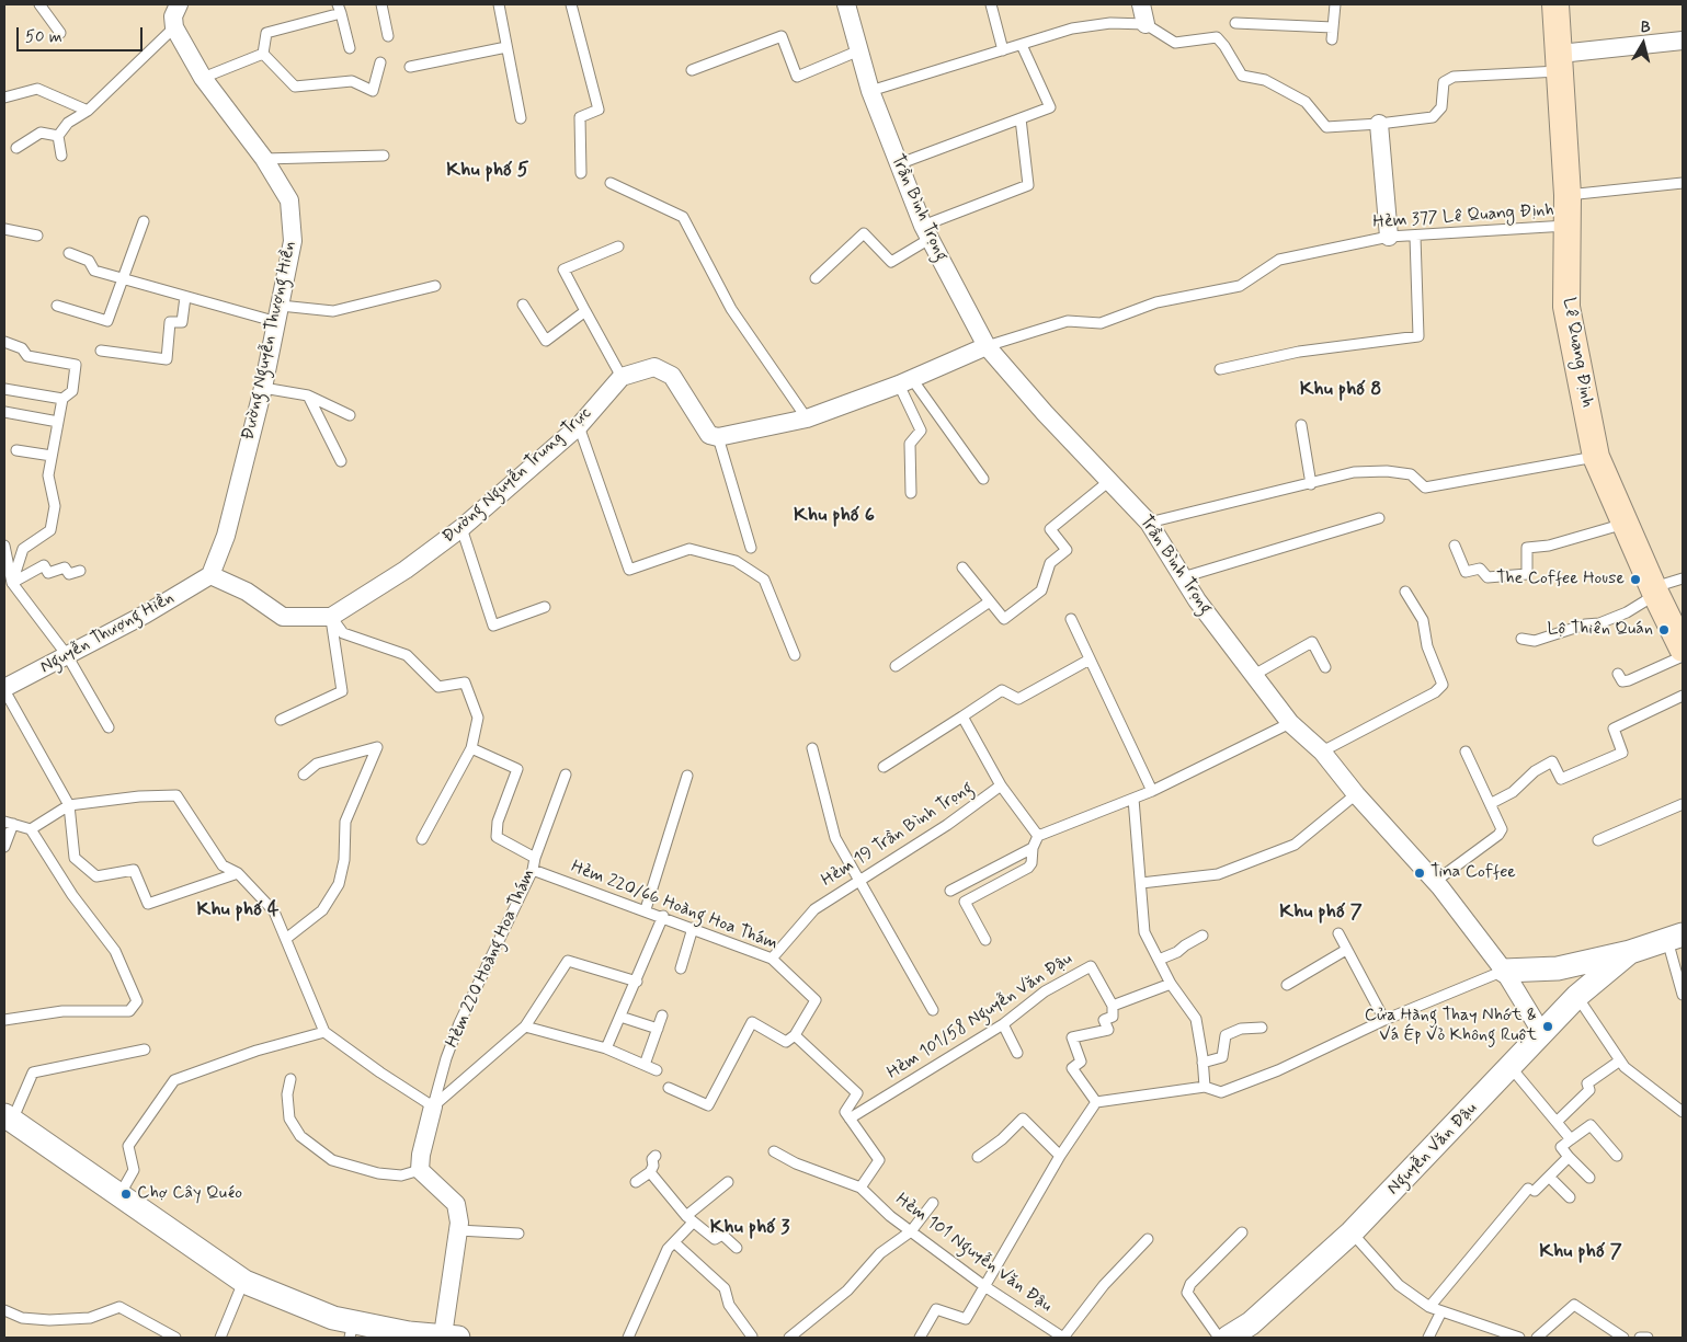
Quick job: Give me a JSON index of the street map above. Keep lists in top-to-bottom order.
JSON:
{
  "streets": {
    "main road": ["Lê Quang Định"],
    "street": [
      "Trần Bình Trọng",
      "Đường Nguyễn Thượng Hiền",
      "Đường Nguyễn Trung Trực",
      "Nguyễn Thượng Hiền",
      "Hẻm 220 Hoàng Hoa Thám",
      "Nguyễn Văn Đậu"
    ],
    "lane": [
      "Hẻm 377 Lê Quang Định",
      "Hẻm 19 Trần Bình Trọng",
      "Hẻm 220/66 Hoàng Hoa Thám",
      "Hẻm 101/58 Nguyễn Văn Đậu",
      "Hẻm 101 Nguyễn Văn Đậu"
    ]
  },
  "crossings": [
    ["Trần Bình Trọng", "Hẻm 377 Lê Quang Định"],
    ["Trần Bình Trọng", "Nguyễn Văn Đậu"],
    ["Hẻm 377 Lê Quang Định", "Lê Quang Định"],
    ["Đường Nguyễn Thượng Hiền", "Nguyễn Thượng Hiền"],
    ["Hẻm 19 Trần Bình Trọng", "Hẻm 220/66 Hoàng Hoa Thám"],
    ["Hẻm 220/66 Hoàng Hoa Thám", "Hẻm 220 Hoàng Hoa Thám"]
  ],
  "districts": [
    "Khu phố 5",
    "Khu phố 8",
    "Khu phố 6",
    "Khu phố 4",
    "Khu phố 7",
    "Khu phố 3",
    "Khu phố 7"
  ],
  "places": [
    "The Coffee House",
    "Lộ Thiên Quán",
    "Tina Coffee",
    "Cửa Hàng Thay Nhớt & Vá Ép Vỏ Không Ruột",
    "Chợ Cây Quéo"
  ],
  "scale_bar": "50 m",
  "north": "top"
}
